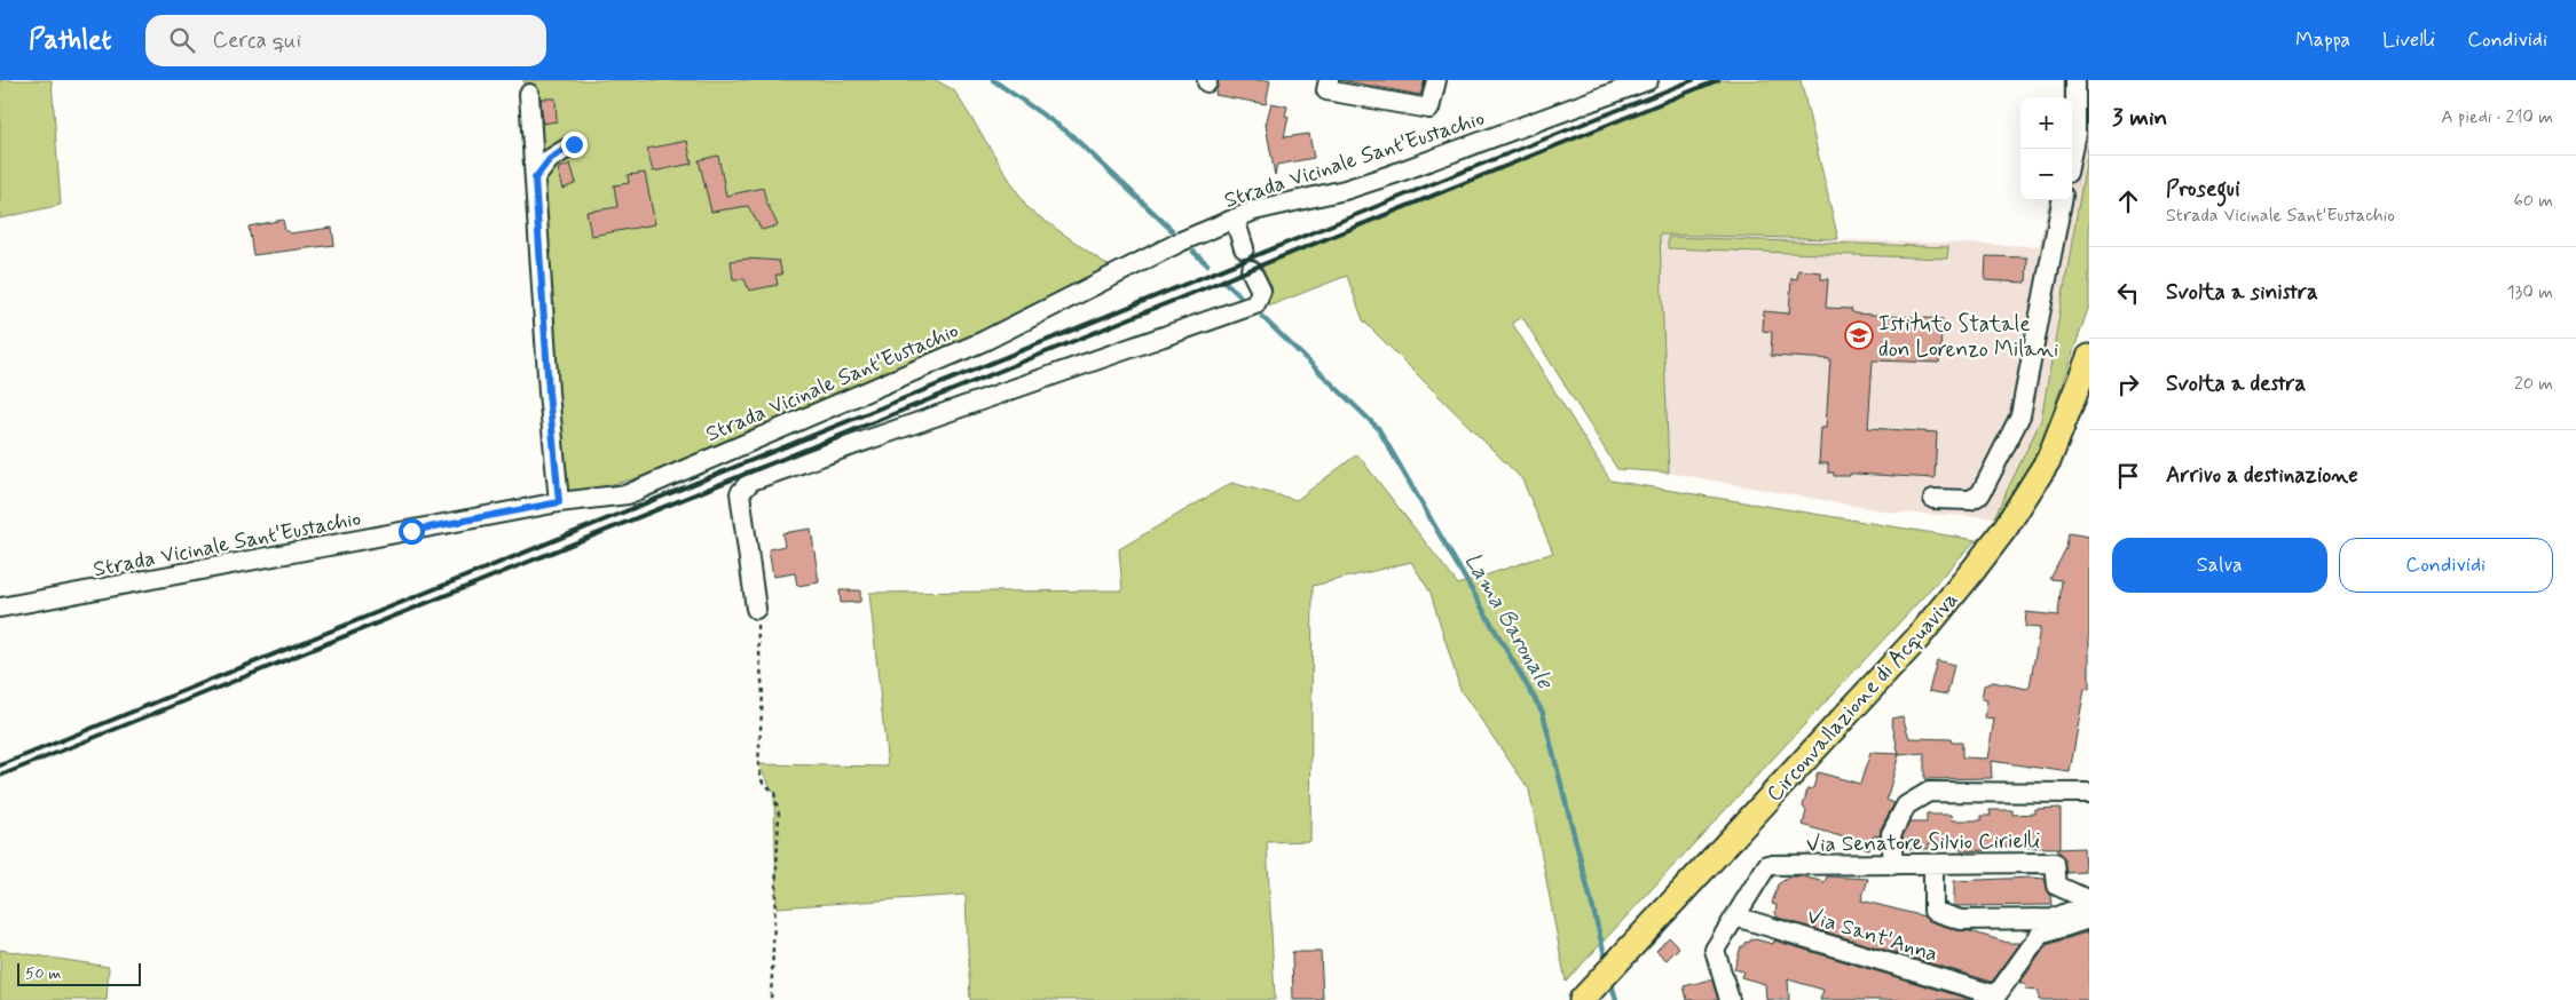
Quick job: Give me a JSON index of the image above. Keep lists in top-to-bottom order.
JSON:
{
  "streets": {
    "main road": ["Circonvallazione di Acquaviva"],
    "street": ["Strada Vicinale Sant'Eustachio", "Via Senatore Silvio Cirielli", "Via Sant'Anna"]
  },
  "crossings": [
    ["Via Senatore Silvio Cirielli", "Via Sant'Anna"]
  ],
  "water": ["Lama Baronale"],
  "places": {
    "school or university": ["Istituto Statale don Lorenzo Milani"]
  },
  "scale_bar": "50 m",
  "page": {
    "header": "Pathlet",
    "search": "Cerca qui",
    "nav": ["Mappa", "Livelli", "Condividi"],
    "heading": ["3 min", "A piedi · 210 m"],
    "map_buttons": ["+", "−"],
    "list": [
      ["Prosegui", "Strada Vicinale Sant'Eustachio", "60 m"],
      ["Svolta a sinistra", "130 m"],
      ["Svolta a destra", "20 m"],
      "Arrivo a destinazione"
    ],
    "buttons": ["Salva", "Condividi"],
    "scale": "50 m"
  }
}
